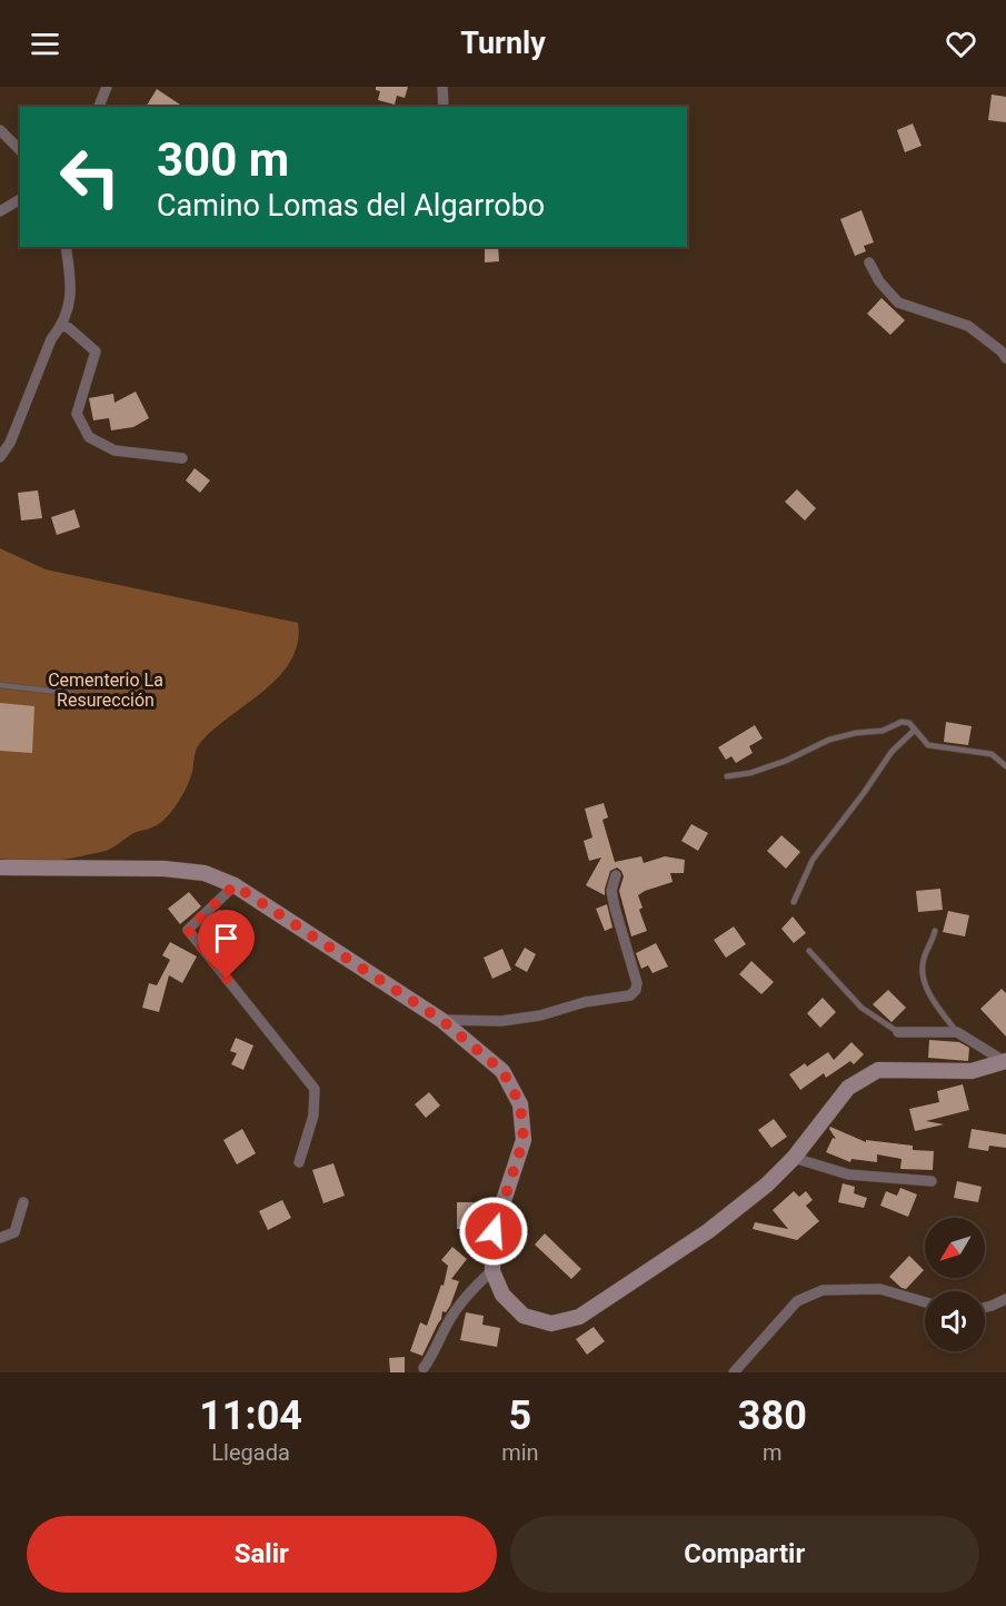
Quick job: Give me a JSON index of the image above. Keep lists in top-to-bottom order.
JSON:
{
  "parks": ["Cementerio La Resurección"],
  "north": "bottom left",
  "page": {
    "header": "Turnly",
    "turn": ["300 m", "Camino Lomas del Algarrobo"],
    "eta": [
      "11:04",
      "Llegada",
      "5",
      "min",
      "380",
      "m"
    ],
    "buttons": ["Salir", "Compartir"]
  }
}
